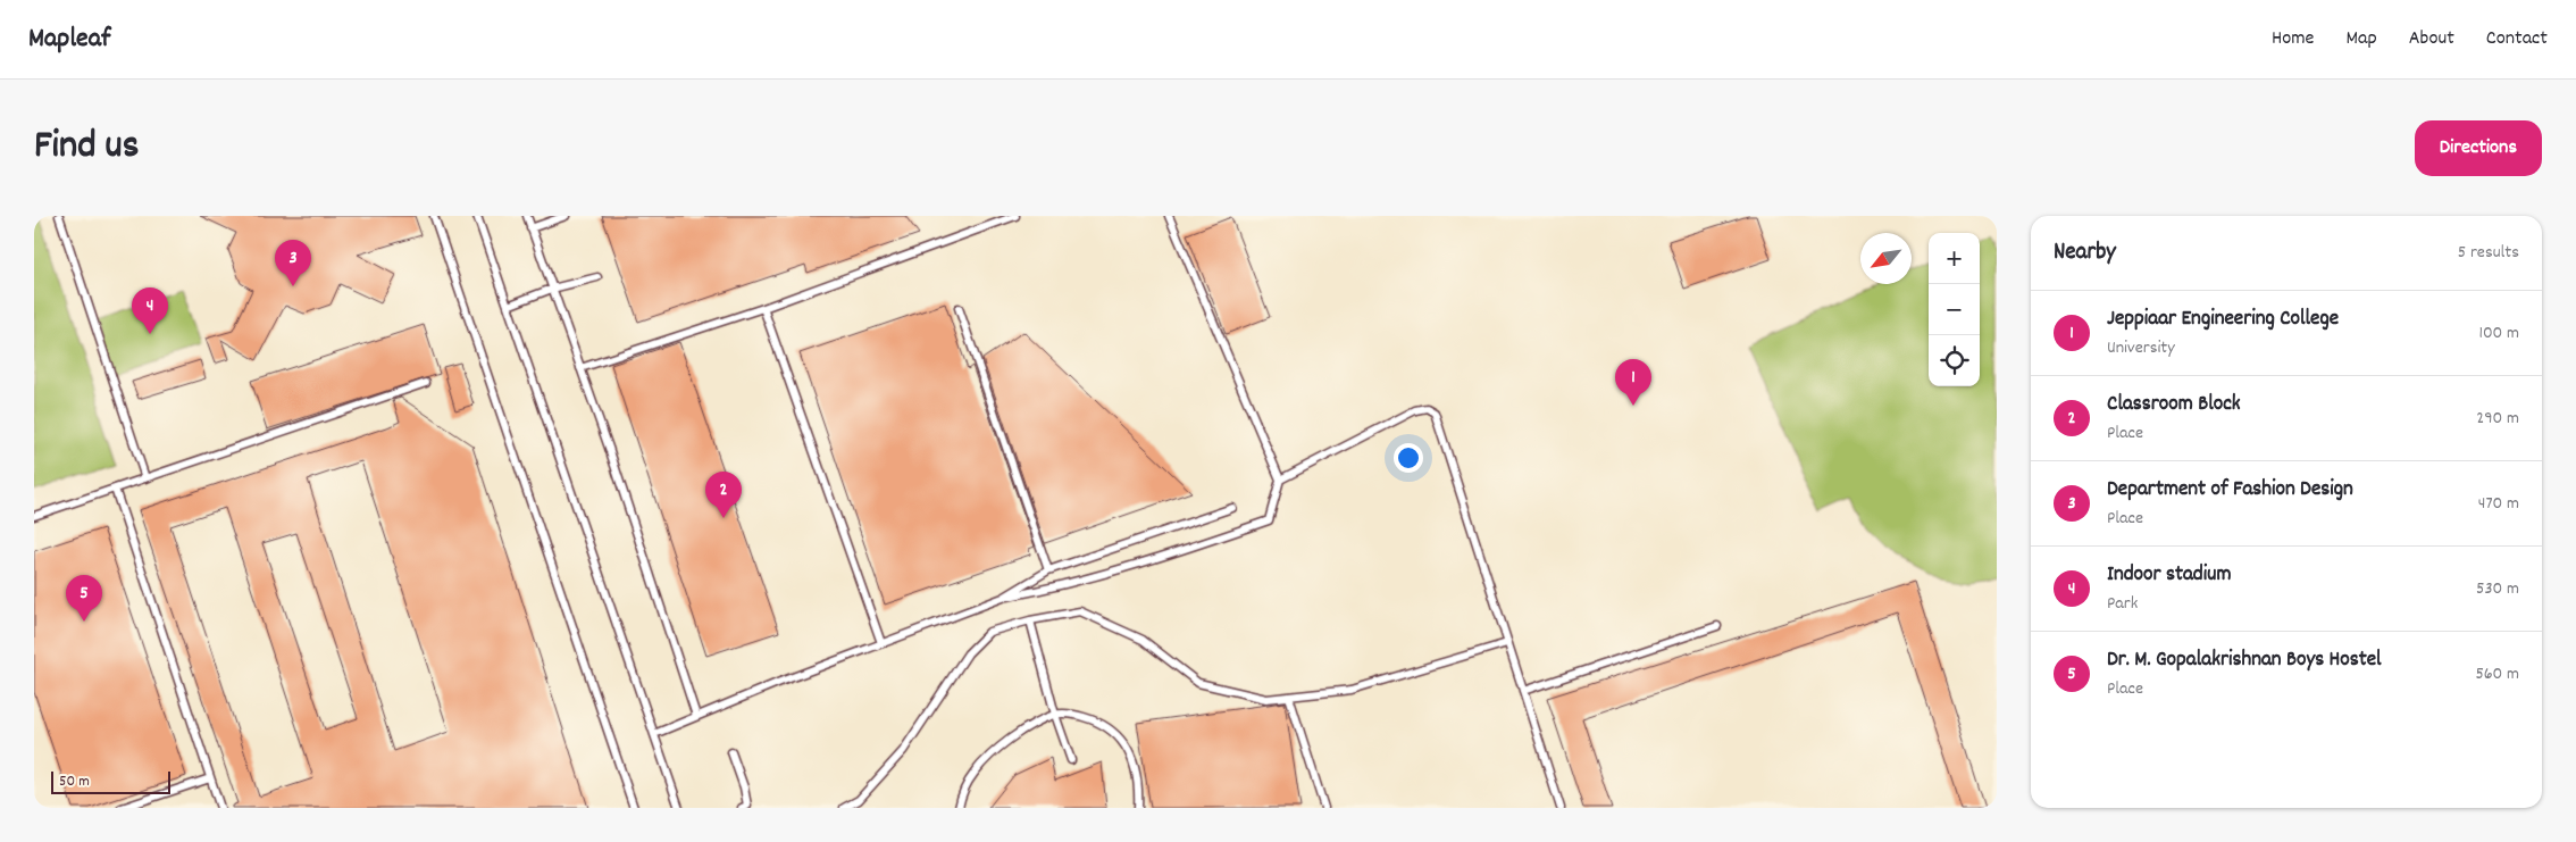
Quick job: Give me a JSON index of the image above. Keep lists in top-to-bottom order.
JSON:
{
  "scale_bar": "50 m",
  "north": "bottom left",
  "page": {
    "header": "Mapleaf",
    "nav": [
      "Home",
      "Map",
      "About",
      "Contact"
    ],
    "title": "Find us",
    "buttons": "Directions",
    "heading": ["Nearby", "5 results"],
    "map_buttons": ["+", "−"],
    "pins": [
      "3",
      "4",
      "1",
      "2",
      "5"
    ],
    "list": [
      {
        "mark": "1",
        "name": "Jeppiaar Engineering College",
        "note": "University",
        "value": "100 m"
      },
      {
        "mark": "2",
        "name": "Classroom Block",
        "note": "Place",
        "value": "290 m"
      },
      {
        "mark": "3",
        "name": "Department of Fashion Design",
        "note": "Place",
        "value": "470 m"
      },
      {
        "mark": "4",
        "name": "Indoor stadium",
        "note": "Park",
        "value": "530 m"
      },
      {
        "mark": "5",
        "name": "Dr. M. Gopalakrishnan Boys Hostel",
        "note": "Place",
        "value": "560 m"
      }
    ],
    "scale": "50 m"
  }
}
